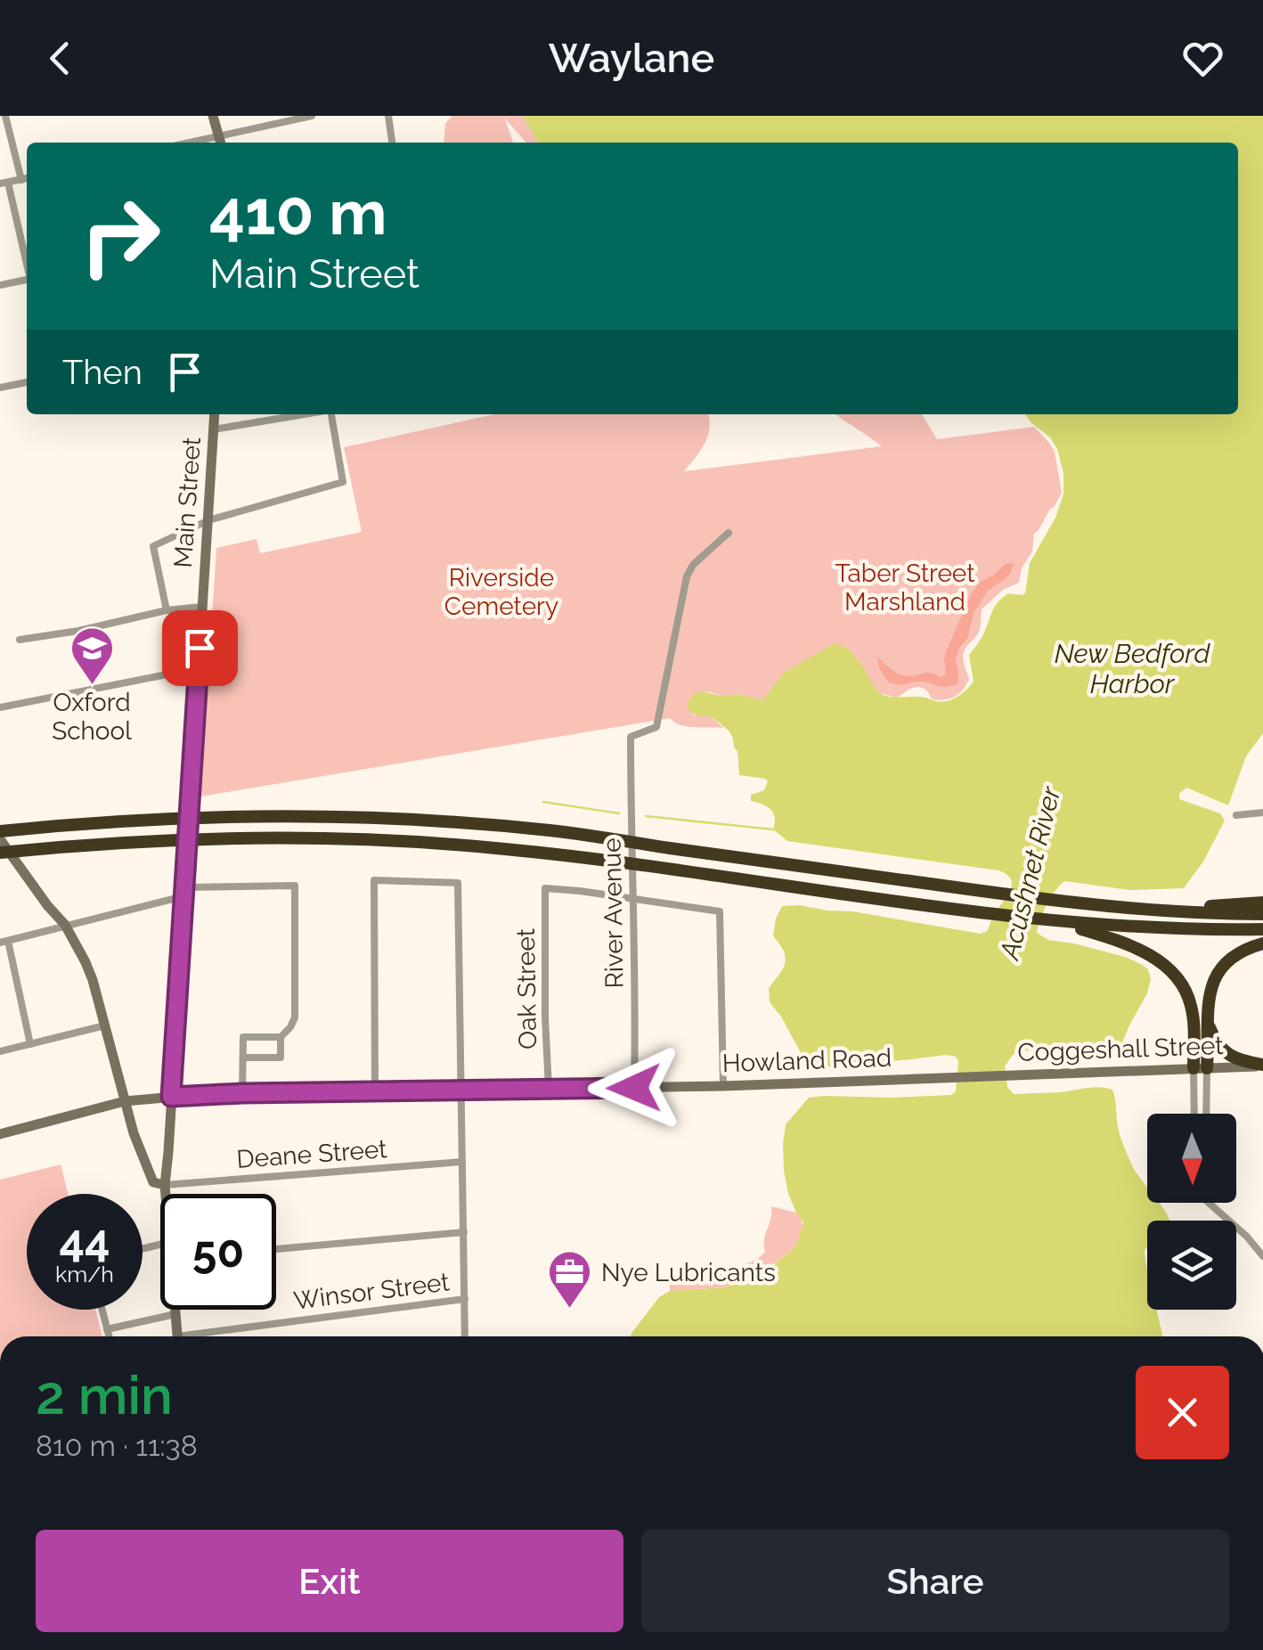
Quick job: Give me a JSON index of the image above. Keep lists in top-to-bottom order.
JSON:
{
  "streets": {
    "main road": ["Main Street", "Coggeshall Street", "Howland Road"],
    "street": [
      "River Avenue",
      "Oak Street",
      "Deane Street",
      "Winsor Street"
    ]
  },
  "crossings": [
    ["Main Street", "Howland Road"],
    ["Main Street", "Deane Street"],
    ["River Avenue", "Oak Street"],
    ["River Avenue", "Howland Road"],
    ["Oak Street", "Howland Road"],
    ["Coggeshall Street", "Howland Road"]
  ],
  "water": ["New Bedford Harbor", "Acushnet River"],
  "parks": ["Taber Street Marshland", "Riverside Cemetery"],
  "places": {
    "school or university": ["Oxford School"],
    "office": ["Nye Lubricants"]
  },
  "north": "bottom",
  "page": {
    "header": "Waylane",
    "turn": ["410 m", "Main Street"],
    "then": "Then",
    "speed": "44 km/h",
    "limit": "50",
    "heading": ["2 min", "810 m · 11:38"],
    "buttons": ["Exit", "Share"]
  }
}
